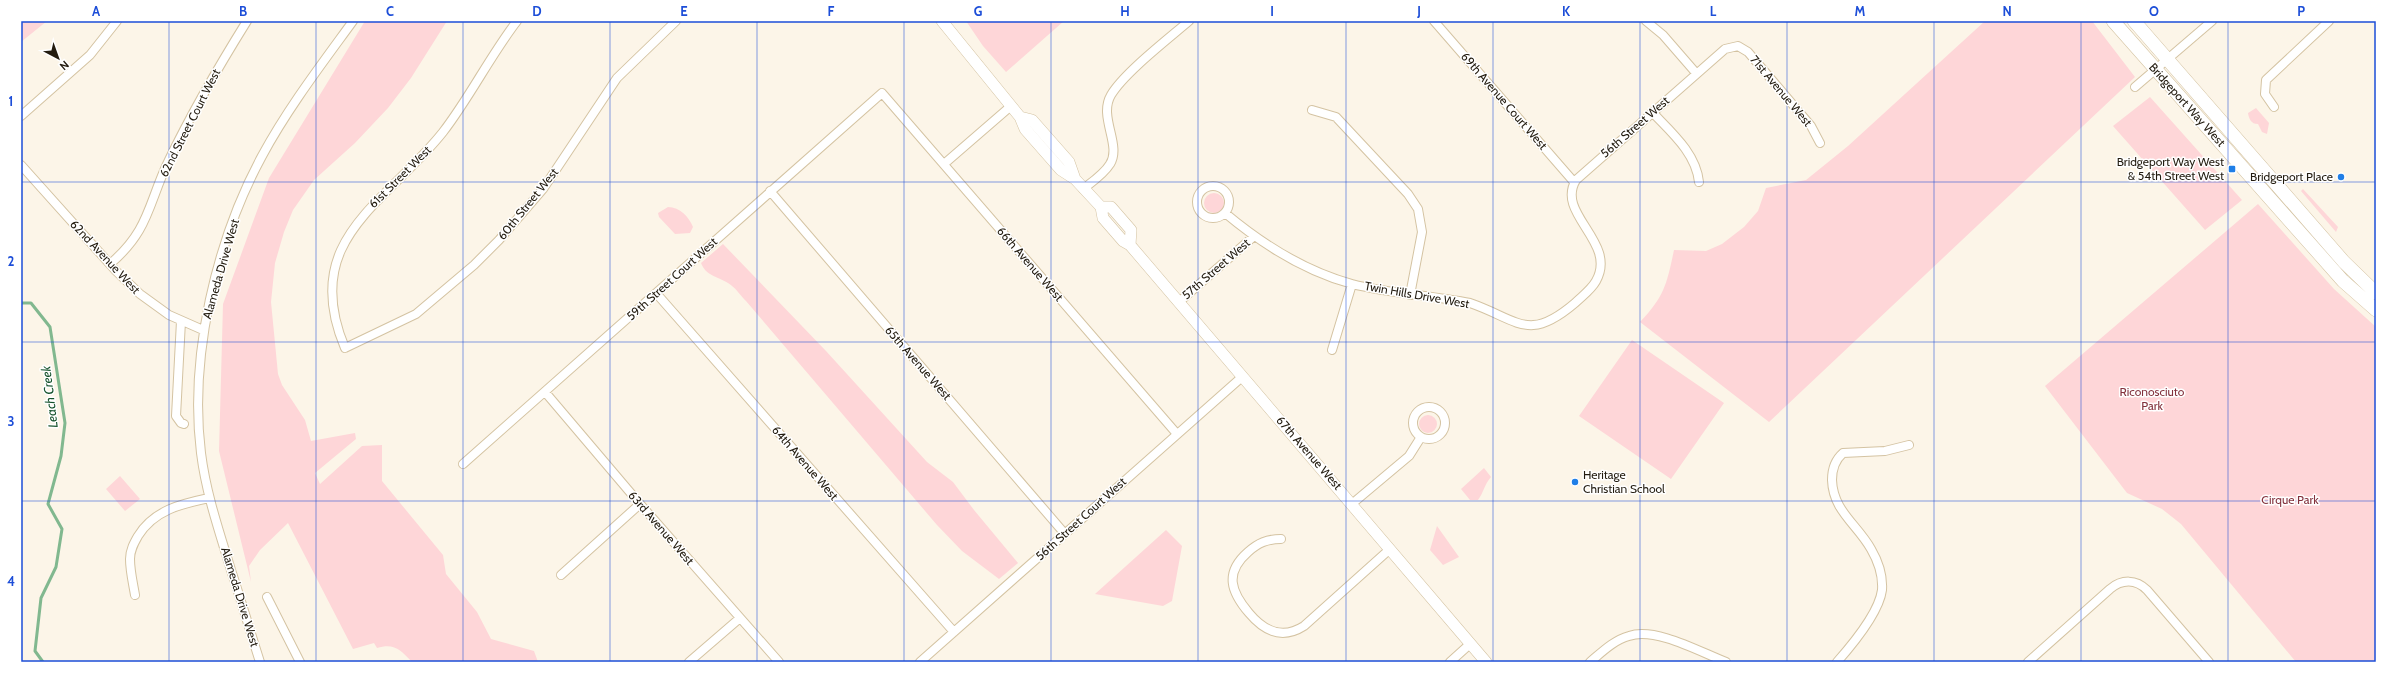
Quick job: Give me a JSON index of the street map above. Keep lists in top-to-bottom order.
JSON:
{
  "streets": {
    "main road": ["Bridgeport Way West"],
    "street": [
      "71st Avenue West",
      "69th Avenue Court West",
      "62nd Street Court West",
      "56th Street West",
      "61st Street West",
      "60th Street West",
      "62nd Avenue West",
      "66th Avenue West",
      "Alameda Drive West",
      "57th Street West",
      "59th Street Court West",
      "Twin Hills Drive West",
      "65th Avenue West",
      "67th Avenue West",
      "64th Avenue West",
      "56th Street Court West",
      "63rd Avenue West"
    ]
  },
  "crossings": [
    ["71st Avenue West", "56th Street West"],
    ["69th Avenue Court West", "56th Street West"],
    ["69th Avenue Court West", "Twin Hills Drive West"],
    ["62nd Street Court West", "62nd Avenue West"],
    ["56th Street West", "Twin Hills Drive West"],
    ["61st Street West", "60th Street West"],
    ["62nd Avenue West", "Alameda Drive West"],
    ["66th Avenue West", "59th Street Court West"],
    ["66th Avenue West", "56th Street Court West"],
    ["57th Street West", "Twin Hills Drive West"],
    ["57th Street West", "67th Avenue West"],
    ["59th Street Court West", "65th Avenue West"],
    ["59th Street Court West", "64th Avenue West"],
    ["59th Street Court West", "63rd Avenue West"],
    ["65th Avenue West", "56th Street Court West"],
    ["67th Avenue West", "56th Street Court West"],
    ["64th Avenue West", "56th Street Court West"]
  ],
  "water": ["Leach Creek"],
  "parks": ["Riconosciuto Park", "Cirque Park"],
  "places": {
    "transit": ["Bridgeport Way West & 54th Street West"],
    "other": ["Bridgeport Place", "Heritage Christian School"]
  },
  "north": "bottom right",
  "grid": {
    "columns": [
      "A",
      "B",
      "C",
      "D",
      "E",
      "F",
      "G",
      "H",
      "I",
      "J",
      "K",
      "L",
      "M",
      "N",
      "O",
      "P"
    ],
    "rows": [
      "1",
      "2",
      "3",
      "4"
    ]
  }
}
